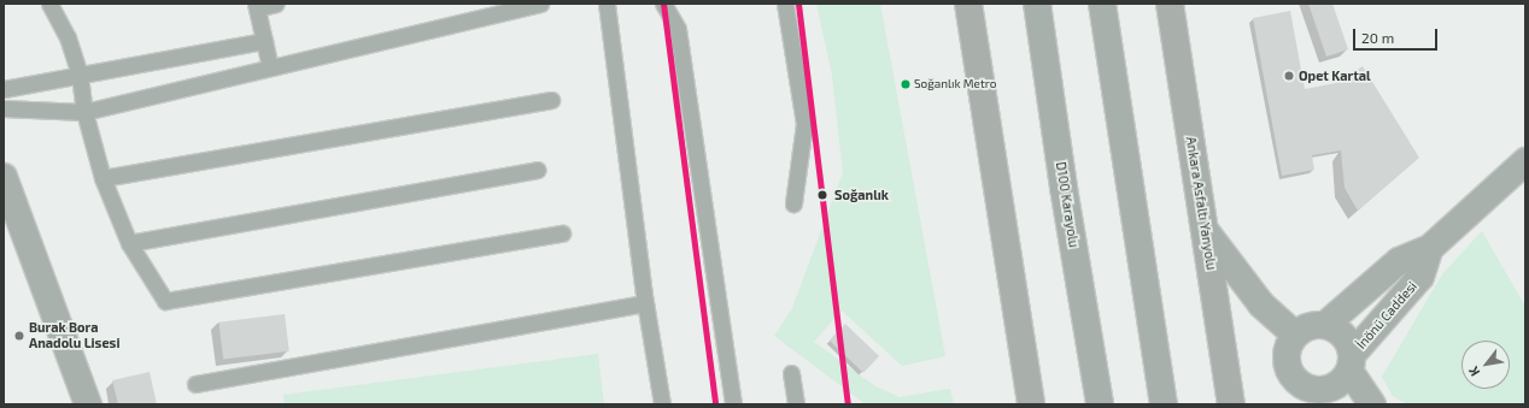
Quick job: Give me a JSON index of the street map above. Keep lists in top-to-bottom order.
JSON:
{
  "streets": {
    "highway": ["D100 Karayolu"],
    "main road": ["Ankara Asfaltı Yanyolu"],
    "street": ["İnönü Caddesi"]
  },
  "places": [
    "Opet Kartal",
    "Soğanlık Metro",
    "Soğanlık",
    "Burak Bora Anadolu Lisesi"
  ],
  "scale_bar": "20 m",
  "north": "bottom left"
}
